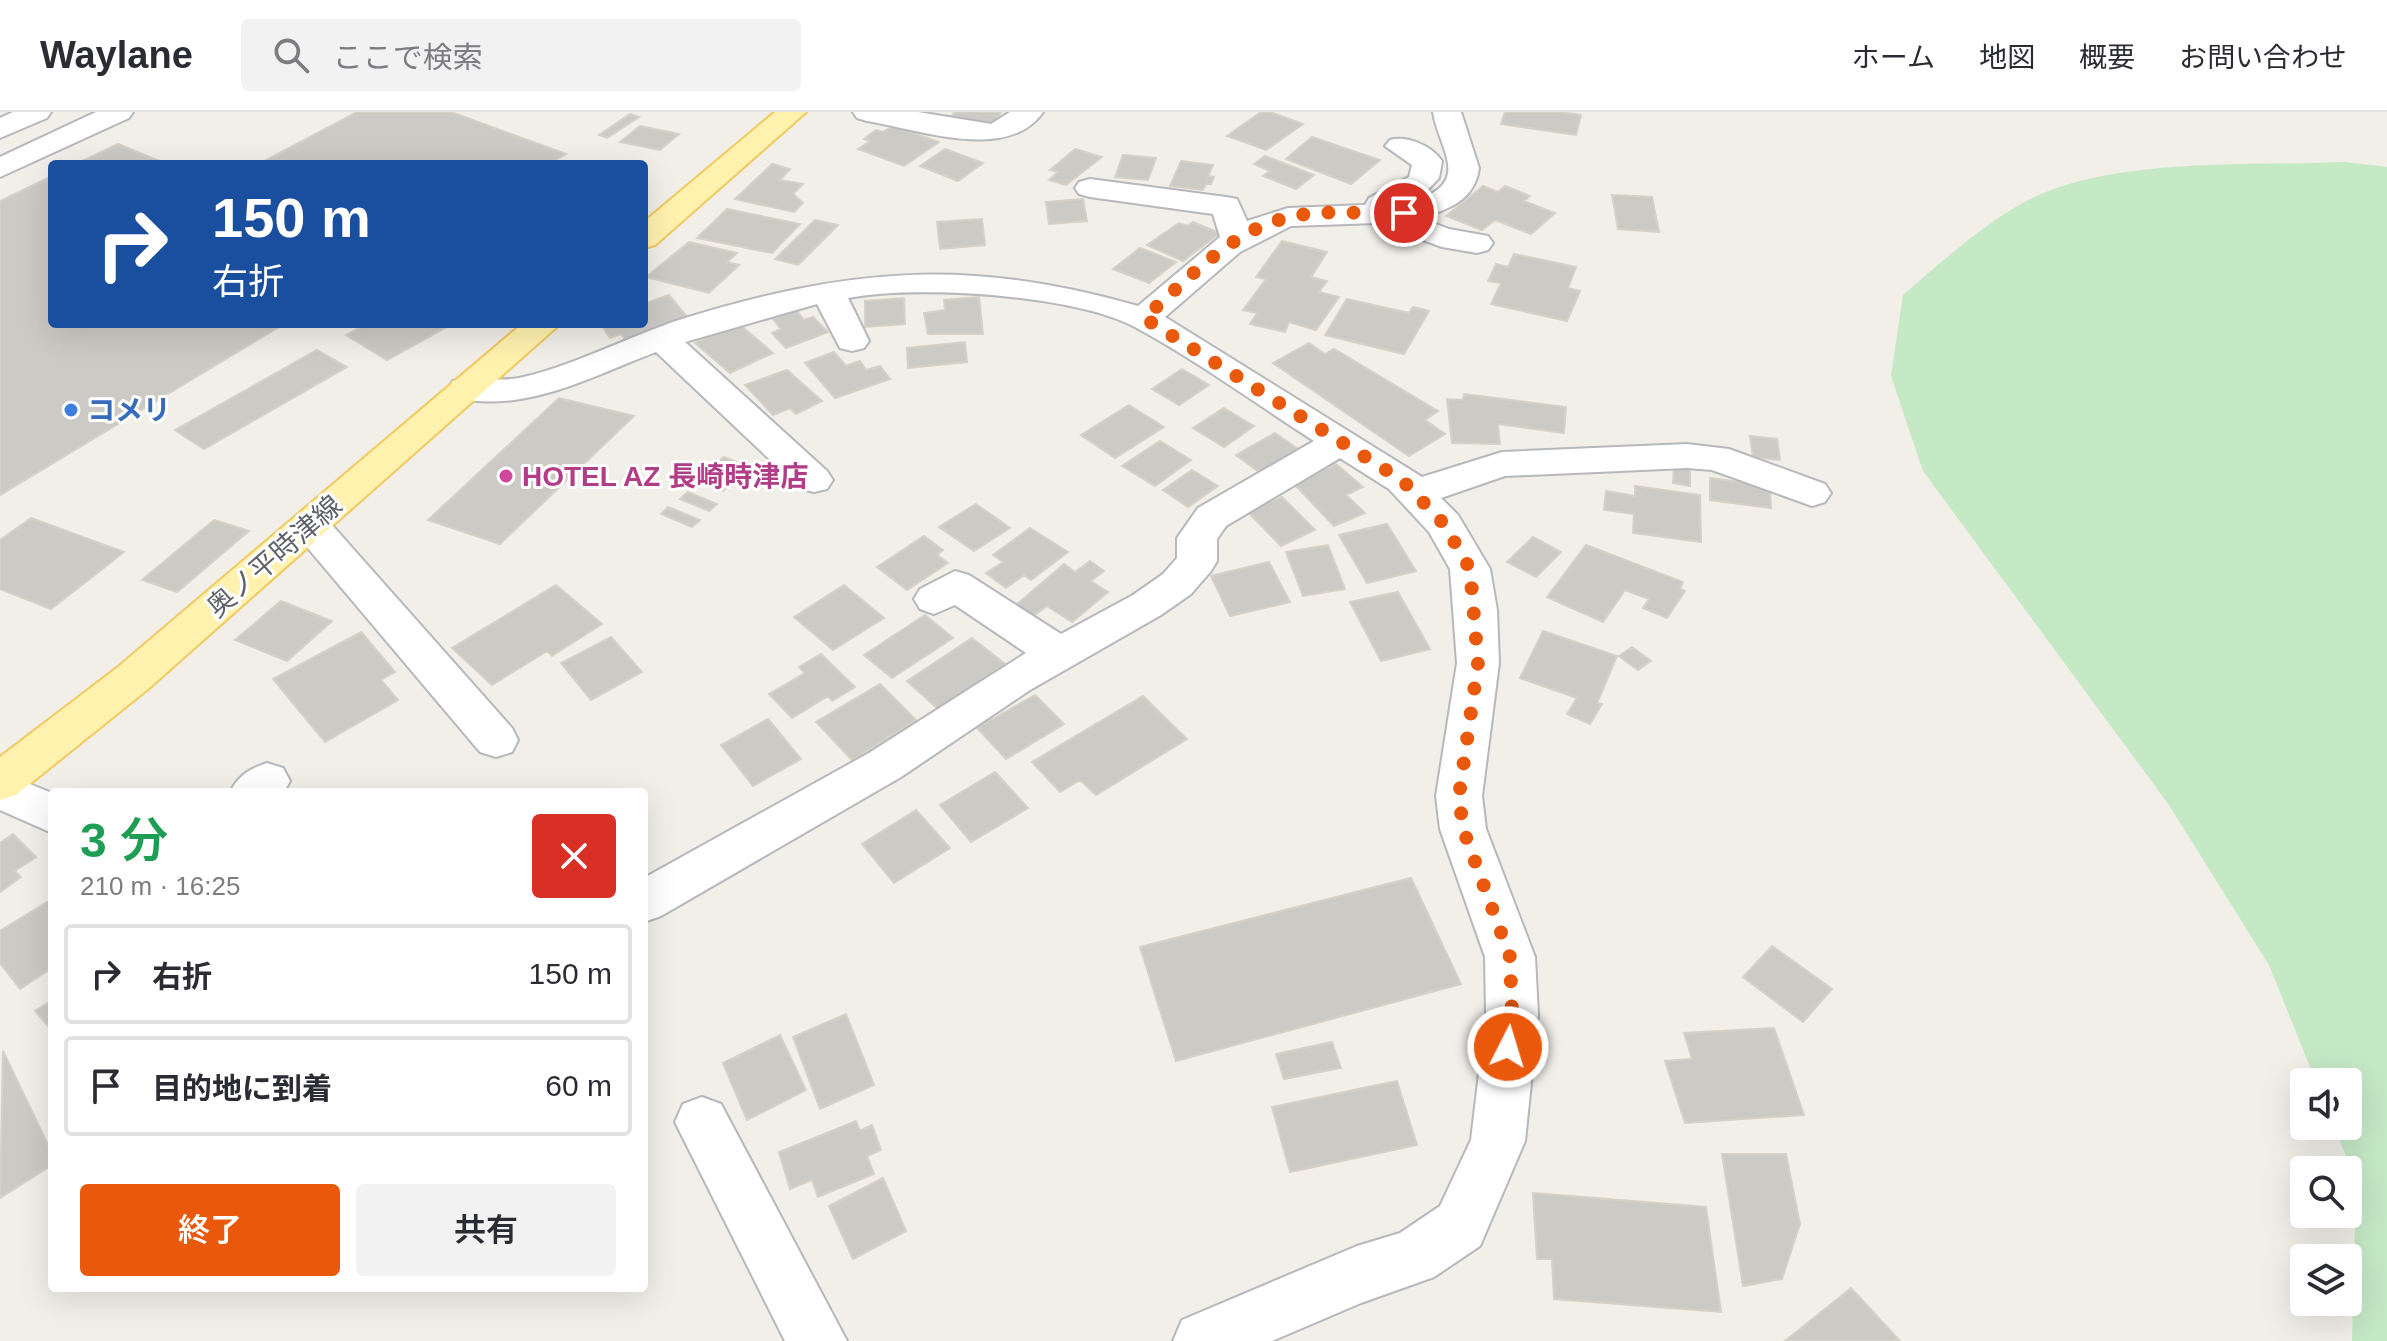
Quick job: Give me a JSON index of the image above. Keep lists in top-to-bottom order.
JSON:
{
  "streets": {
    "main road": ["奥ノ平時津線"]
  },
  "places": ["コメリ", "HOTEL AZ 長崎時津店"],
  "page": {
    "header": "Waylane",
    "search": "ここで検索",
    "nav": [
      "ホーム",
      "地図",
      "概要",
      "お問い合わせ"
    ],
    "turn": ["150 m", "右折"],
    "heading": ["3 分", "210 m · 16:25"],
    "list": [
      {
        "name": "右折",
        "value": "150 m"
      },
      {
        "name": "目的地に到着",
        "value": "60 m"
      }
    ],
    "buttons": ["終了", "共有"]
  }
}
